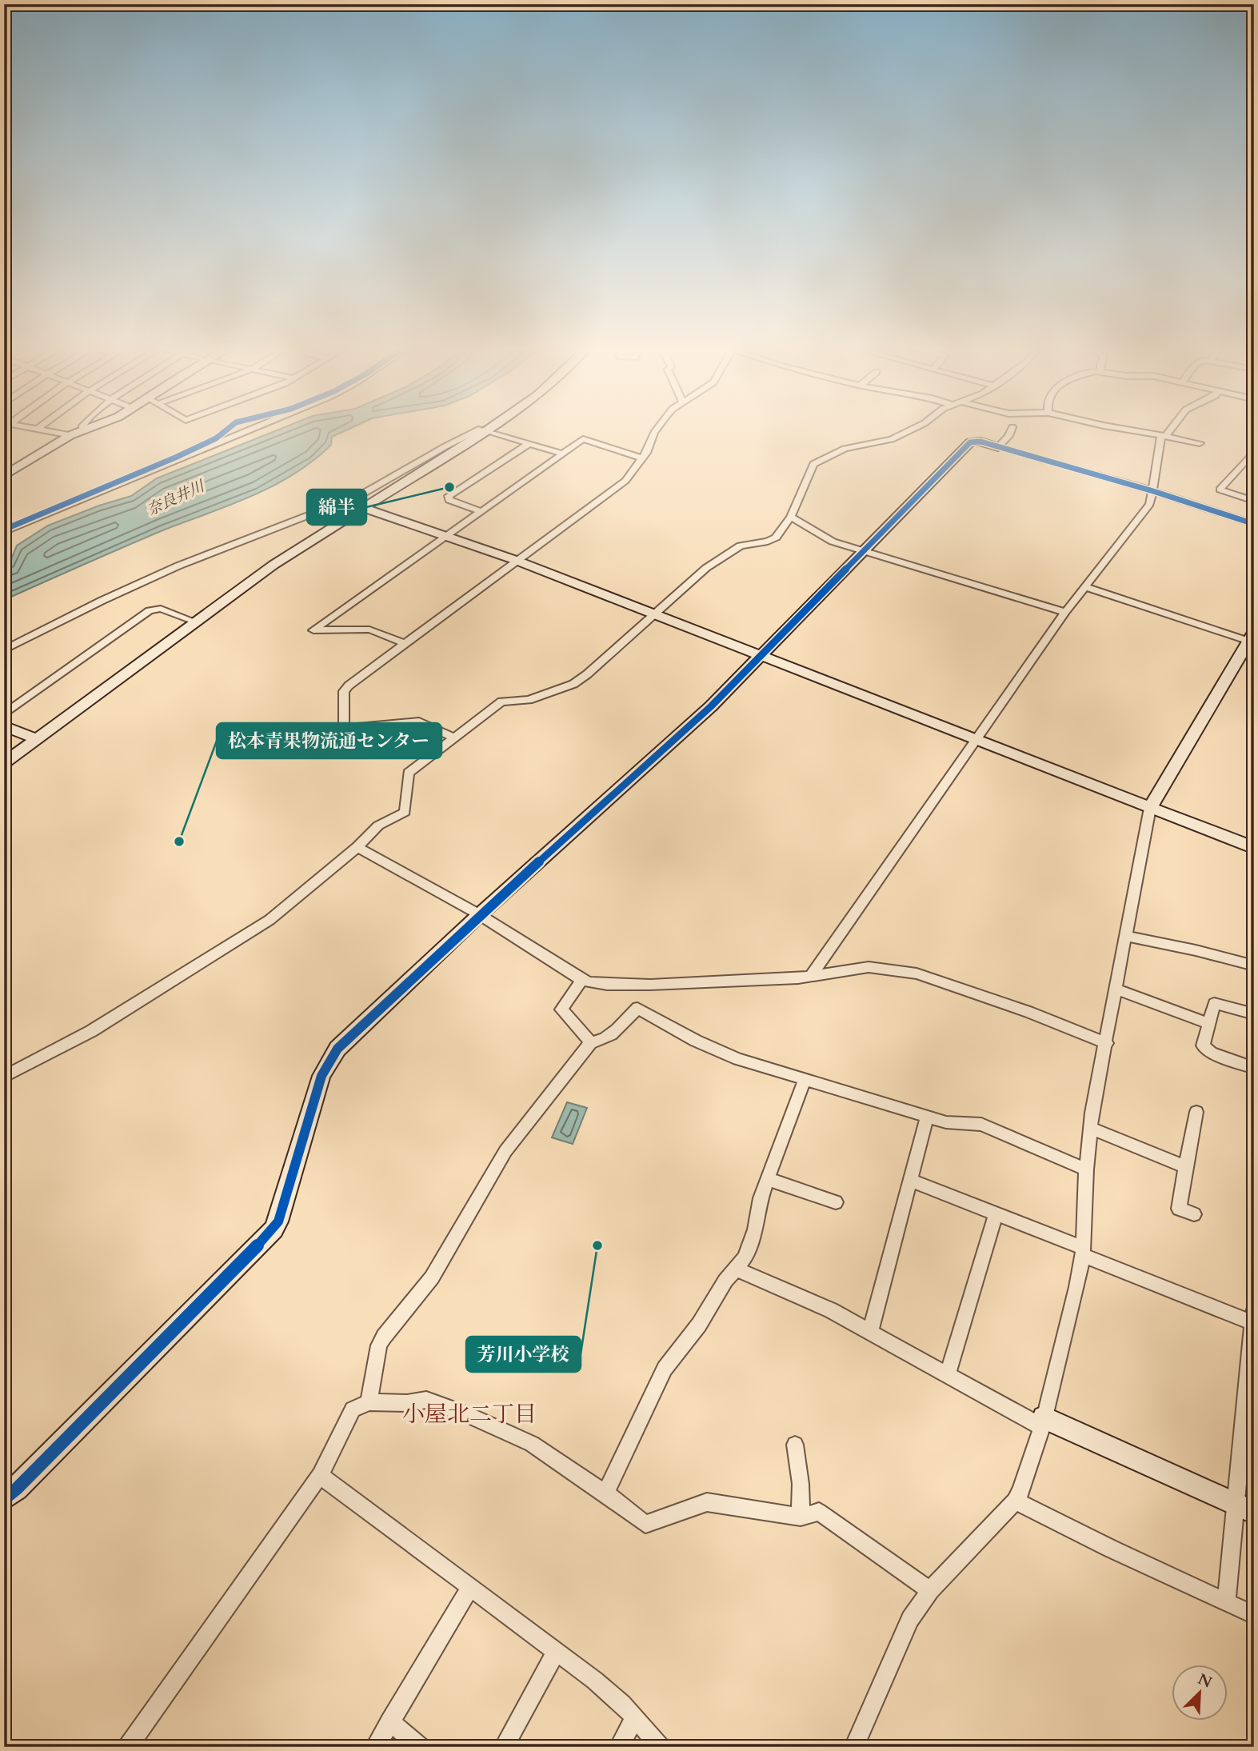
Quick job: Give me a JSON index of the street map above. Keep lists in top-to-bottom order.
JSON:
{
  "districts": ["小屋北二丁目"],
  "water": ["奈良井川"],
  "places": ["綿半", "松本青果物流通センター", "芳川小学校"],
  "north": "top right"
}
